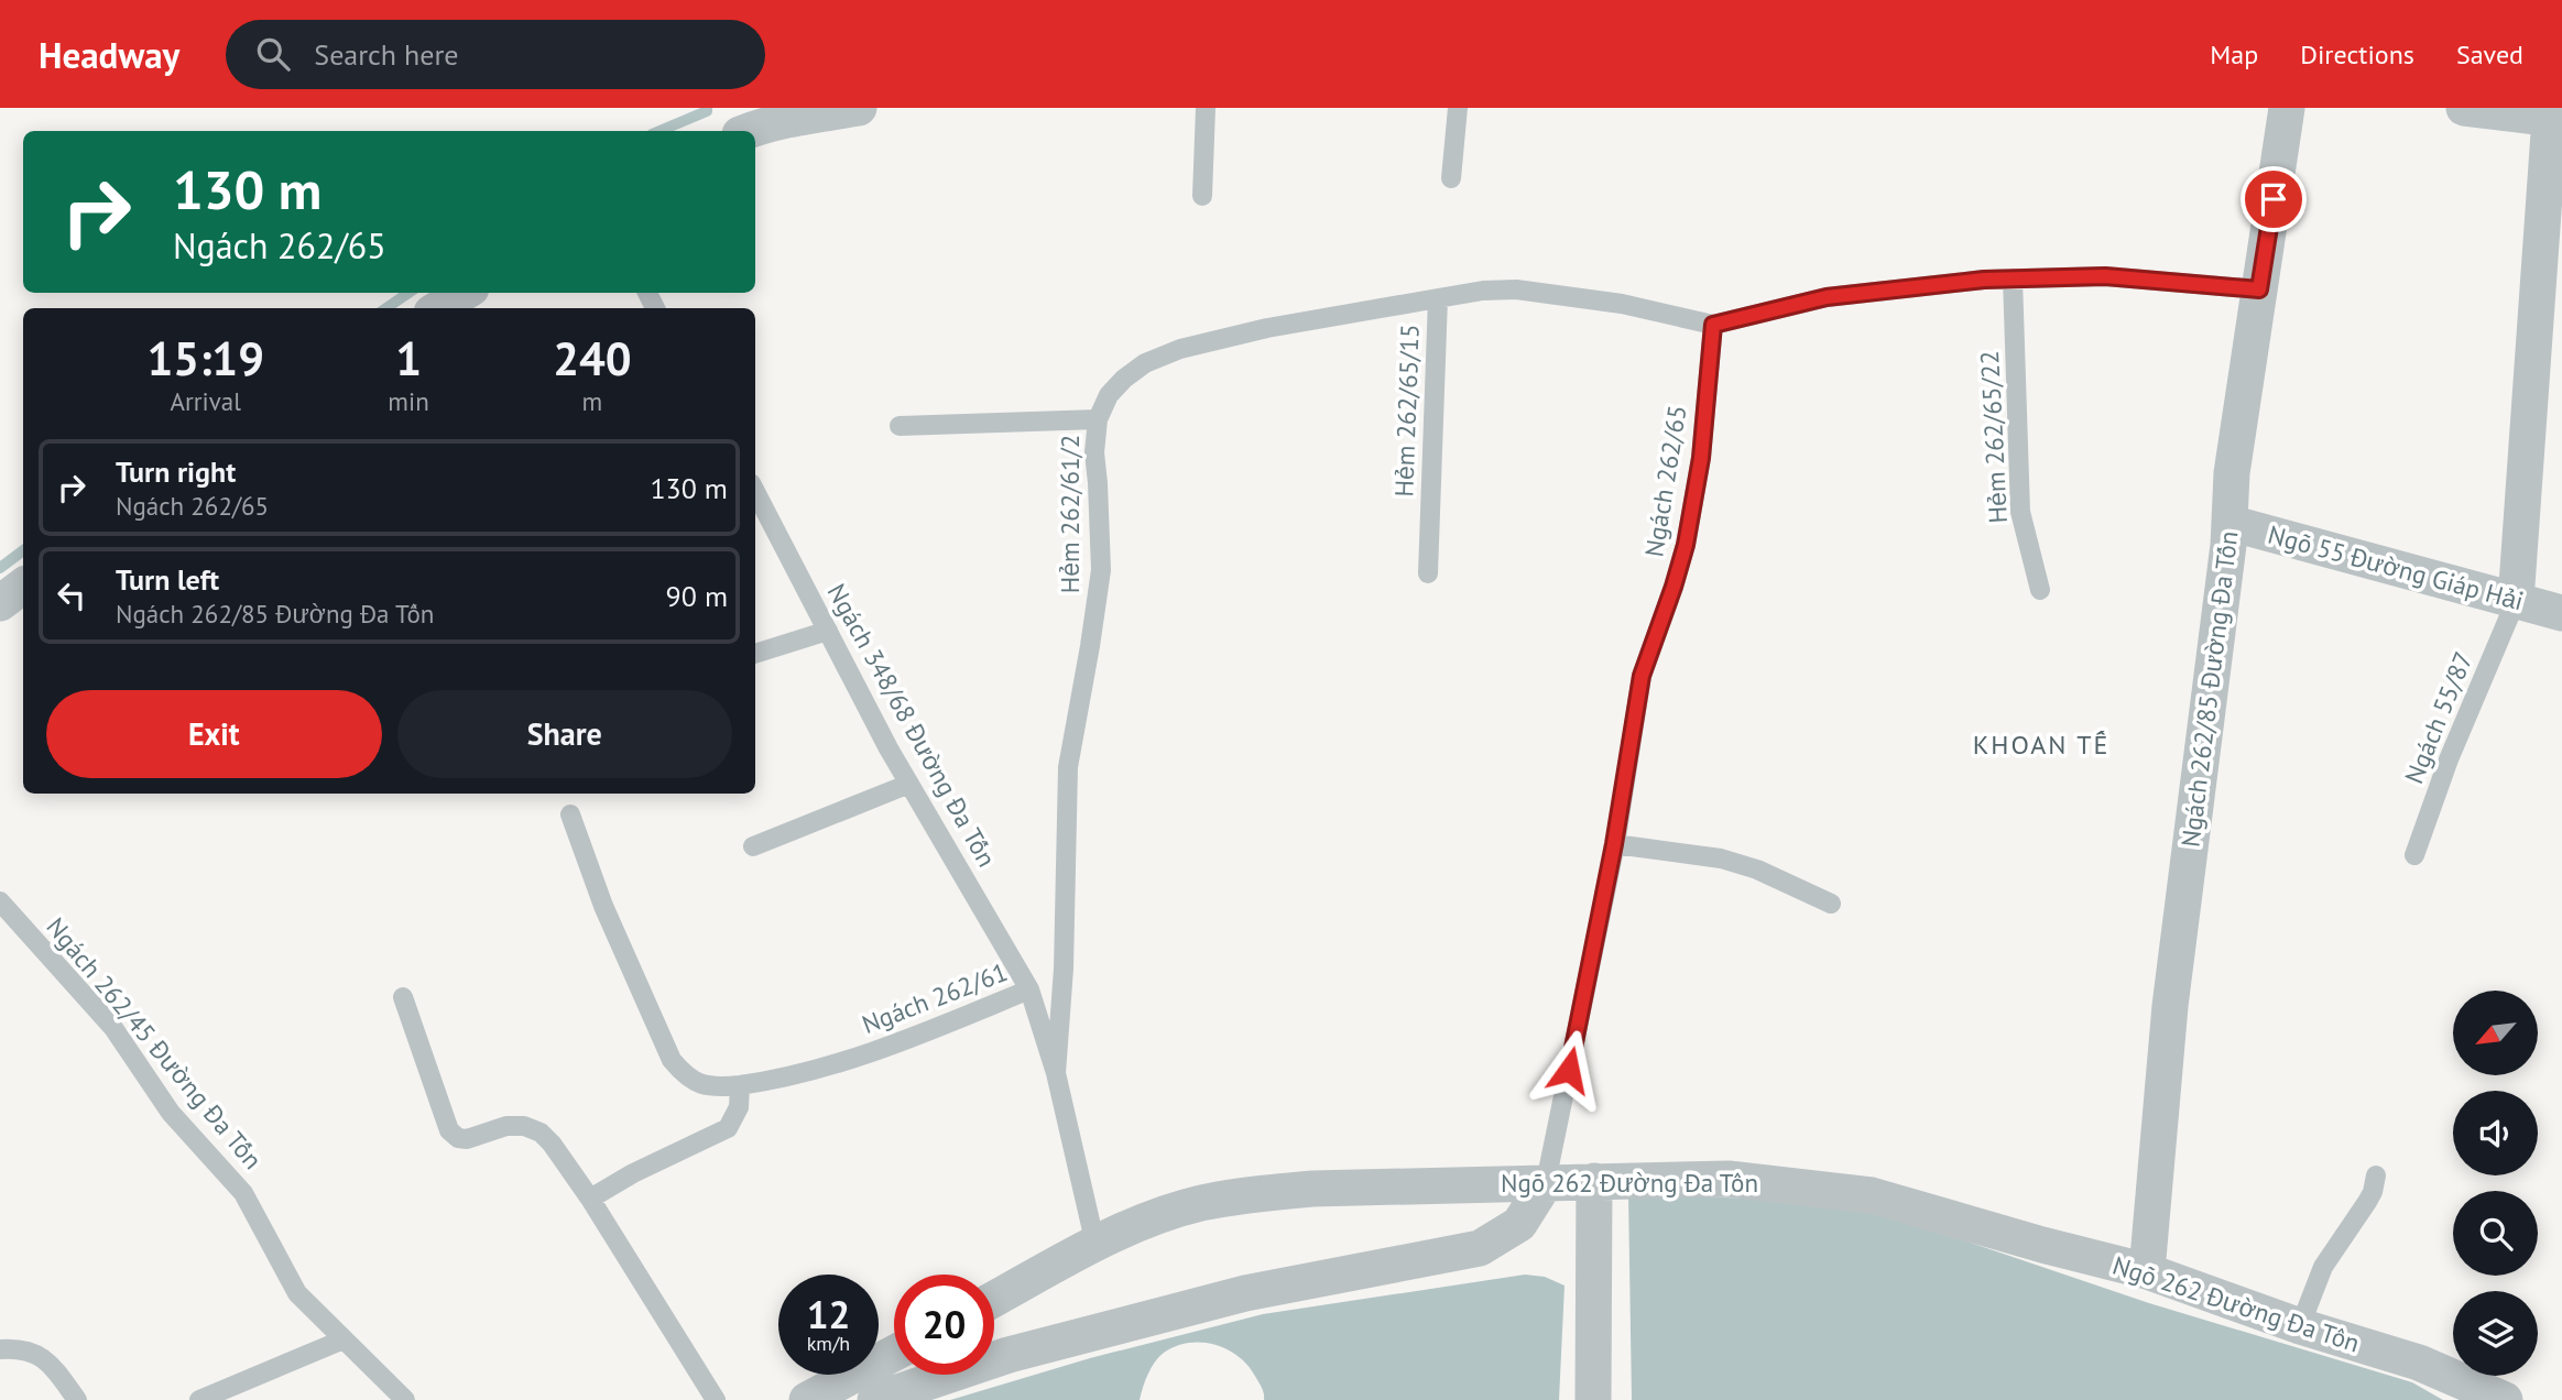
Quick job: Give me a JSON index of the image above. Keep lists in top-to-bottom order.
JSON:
{
  "streets": {
    "street": ["Ngõ 55 Đường Giáp Hải", "Ngách 262/85 Đường Đa Tốn", "Ngõ 262 Đường Đa Tôn"],
    "lane": [
      "Hẻm 262/65/15",
      "Hẻm 262/65/22",
      "Ngách 262/65",
      "Hẻm 262/61/2",
      "Ngách 55/87",
      "Ngách 348/68 Đường Đa Tốn",
      "Ngách 262/61",
      "Ngách 262/45 Đường Đa Tốn"
    ]
  },
  "crossings": [
    ["Hẻm 262/65/15", "Ngách 262/65"],
    ["Hẻm 262/65/15", "Hẻm 262/61/2"],
    ["Ngách 262/65", "Ngõ 262 Đường Đa Tôn"],
    ["Hẻm 262/61/2", "Ngách 262/61"],
    ["Ngõ 55 Đường Giáp Hải", "Ngách 262/85 Đường Đa Tốn"],
    ["Ngõ 55 Đường Giáp Hải", "Ngách 55/87"],
    ["Ngách 262/85 Đường Đa Tốn", "Ngõ 262 Đường Đa Tôn"],
    ["Ngách 348/68 Đường Đa Tốn", "Ngách 262/61"],
    ["Ngách 262/61", "Ngõ 262 Đường Đa Tôn"]
  ],
  "districts": ["KHOAN TẾ"],
  "north": "bottom left",
  "page": {
    "header": "Headway",
    "search": "Search here",
    "nav": ["Map", "Directions", "Saved"],
    "turn": ["130 m", "Ngách 262/65"],
    "eta": [
      "15:19",
      "Arrival",
      "1",
      "min",
      "240",
      "m"
    ],
    "list": [
      {
        "name": "Turn right",
        "note": "Ngách 262/65",
        "value": "130 m"
      },
      {
        "name": "Turn left",
        "note": "Ngách 262/85 Đường Đa Tốn",
        "value": "90 m"
      }
    ],
    "buttons": ["Exit", "Share"],
    "speed": "12 km/h",
    "limit": "20"
  }
}
